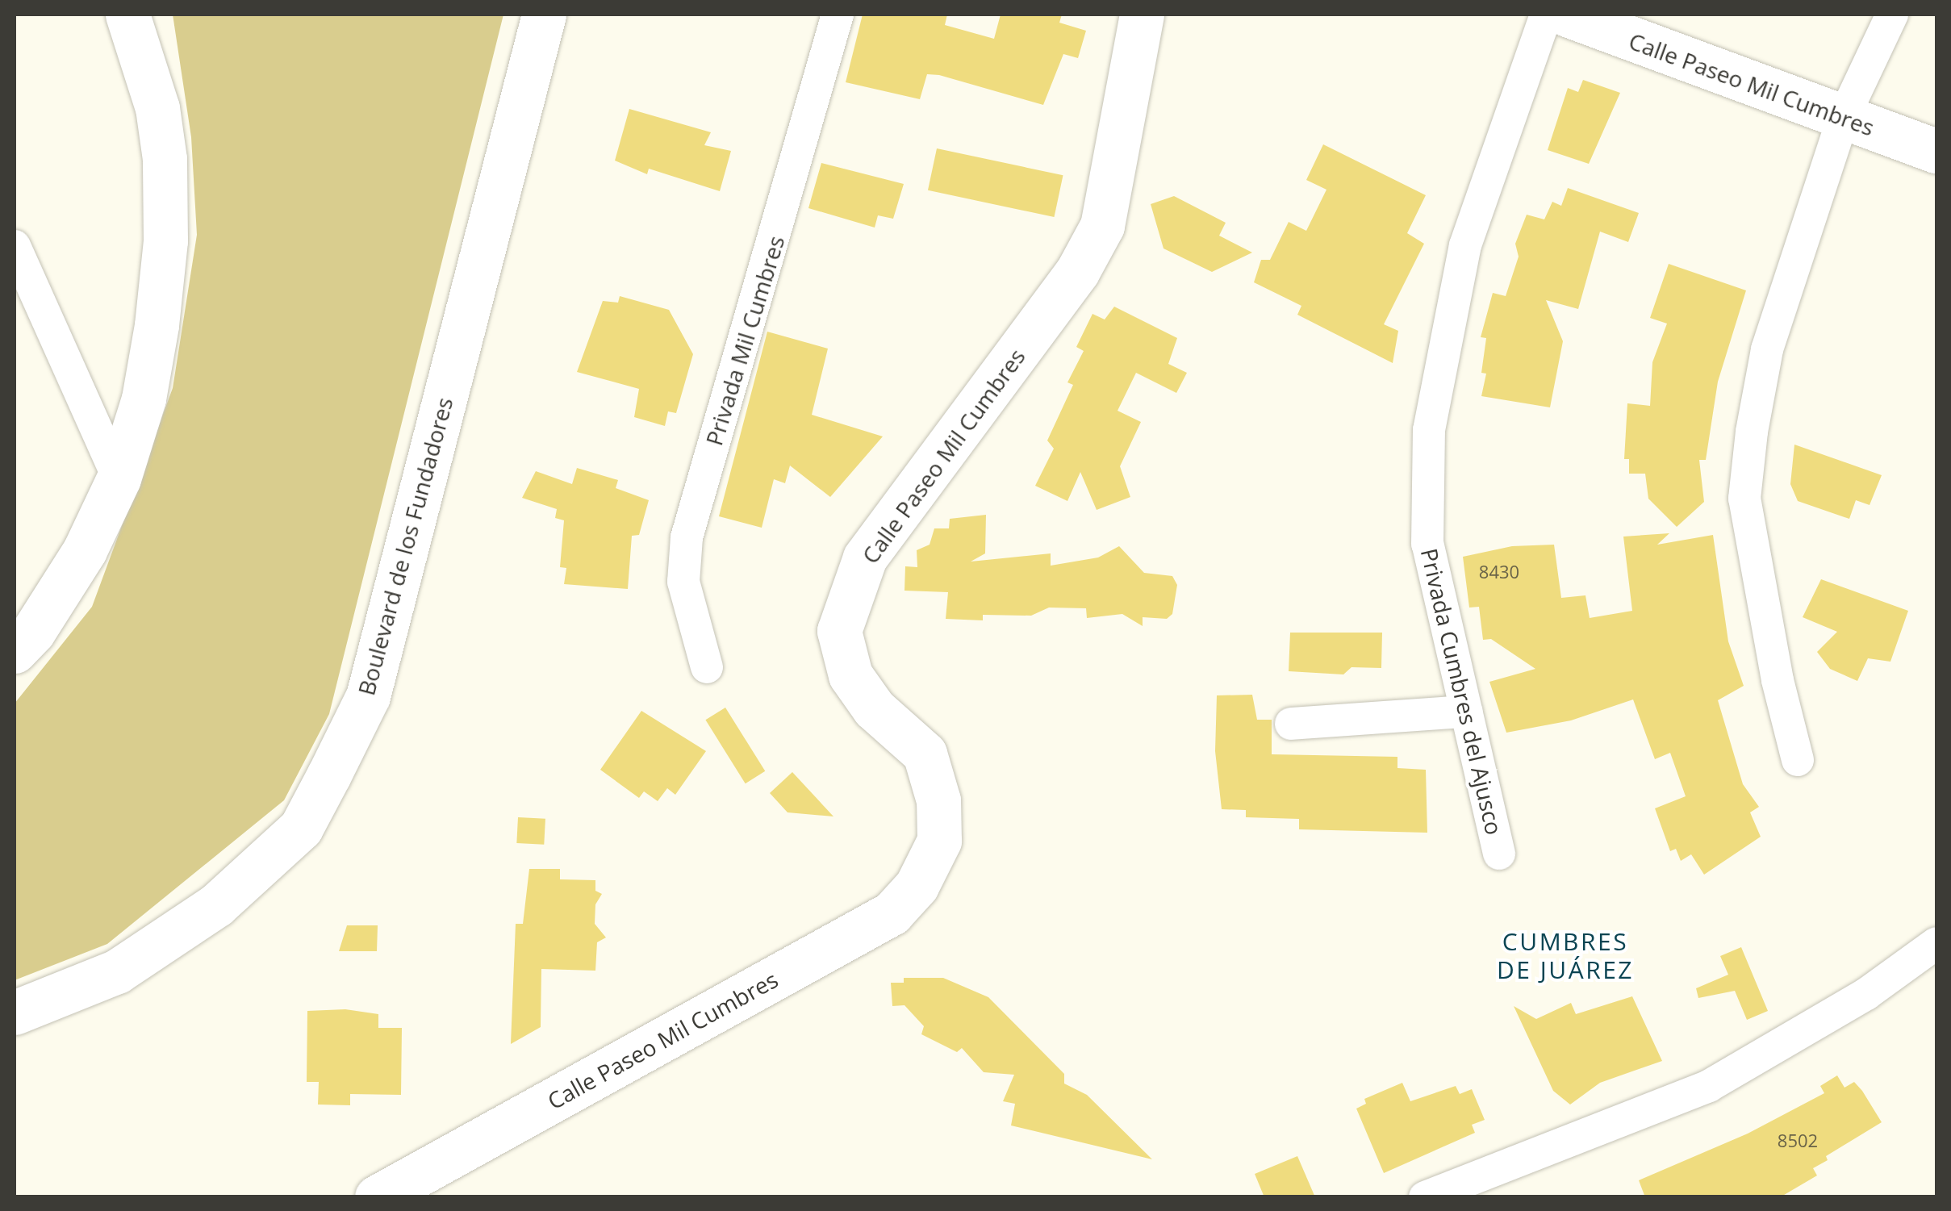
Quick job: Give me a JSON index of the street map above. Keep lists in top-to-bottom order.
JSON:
{
  "streets": {
    "street": [
      "Calle Paseo Mil Cumbres",
      "Privada Mil Cumbres",
      "Boulevard de los Fundadores",
      "Privada Cumbres del Ajusco"
    ]
  },
  "districts": ["CUMBRES DE JUÁREZ"],
  "house_numbers": ["8430", "8502"]
}
